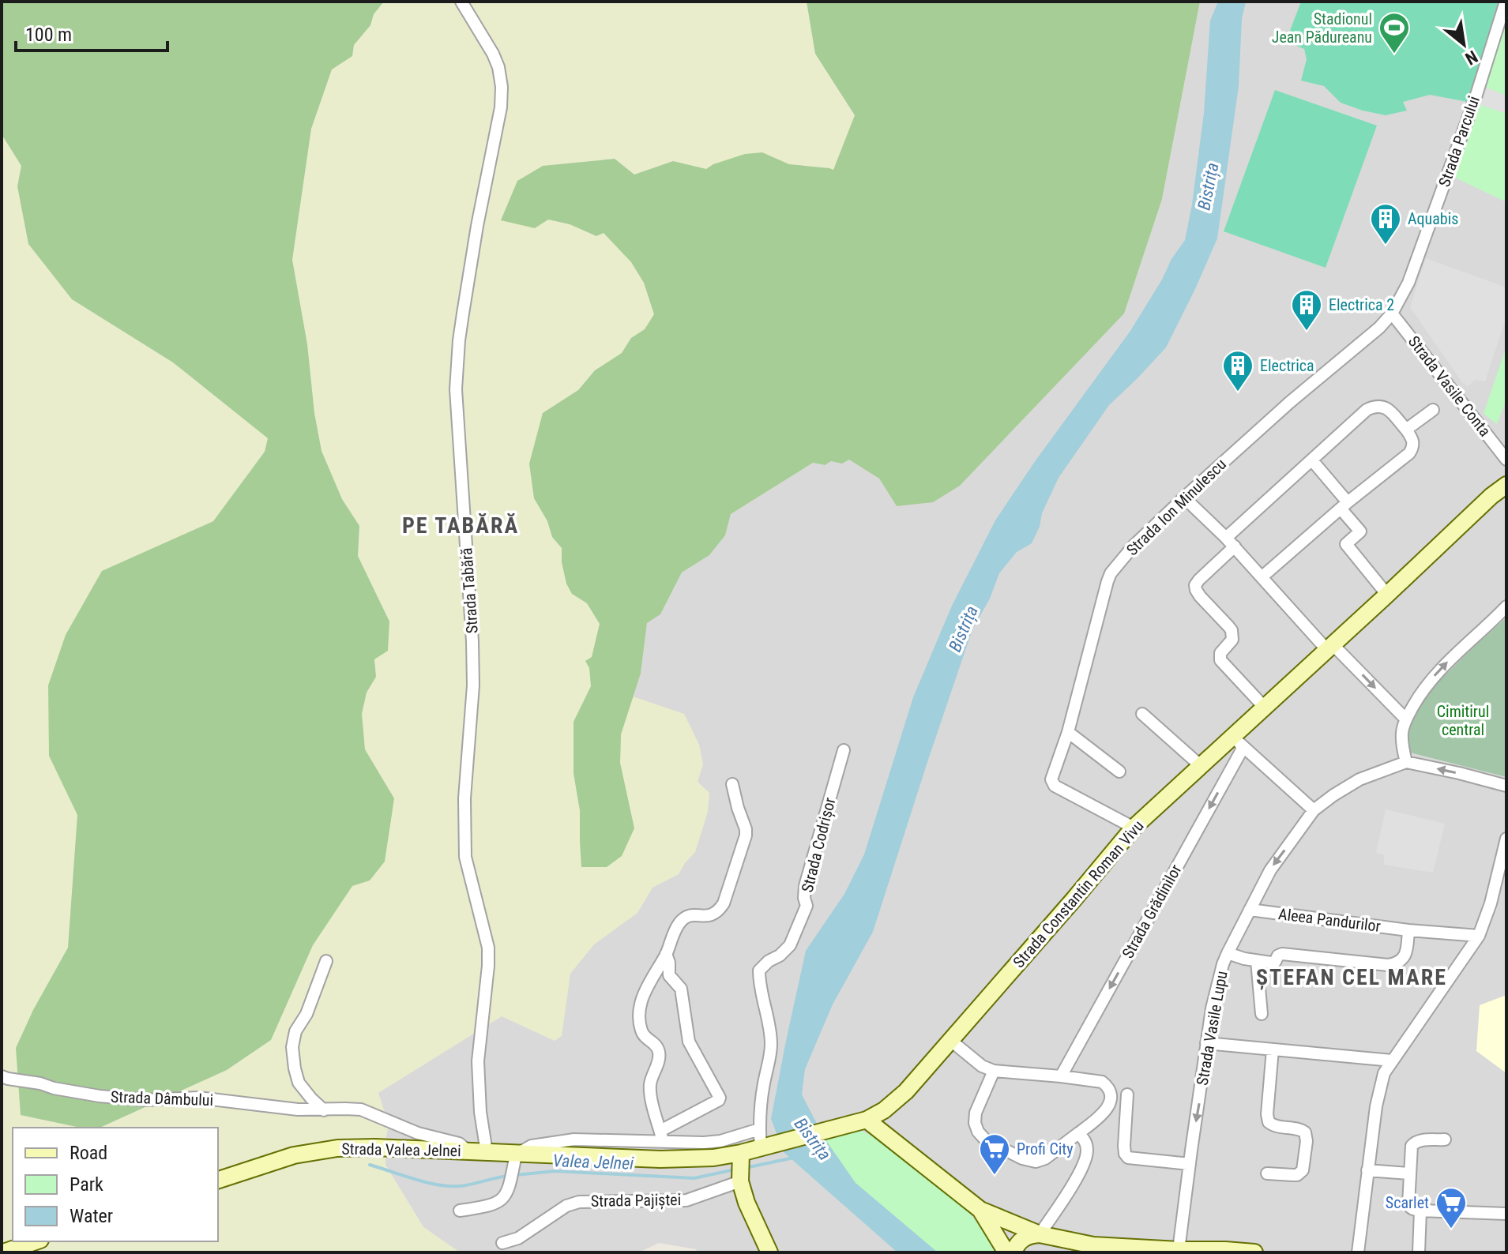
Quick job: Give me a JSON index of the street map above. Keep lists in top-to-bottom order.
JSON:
{
  "streets": {
    "street": [
      "Strada Parcului",
      "Strada Vasile Conta",
      "Strada Ion Minulescu",
      "Strada Tabără",
      "Strada Codrișor",
      "Strada Constantin Roman Vivu",
      "Strada Grădinilor",
      "Aleea Pandurilor",
      "Strada Vasile Lupu",
      "Strada Dâmbului",
      "Strada Valea Jelnei",
      "Strada Pajiștei"
    ]
  },
  "crossings": [
    ["Strada Parcului", "Strada Vasile Conta"],
    ["Strada Parcului", "Strada Ion Minulescu"],
    ["Strada Vasile Conta", "Strada Ion Minulescu"],
    ["Strada Ion Minulescu", "Strada Constantin Roman Vivu"],
    ["Strada Tabără", "Strada Valea Jelnei"],
    ["Strada Codrișor", "Strada Valea Jelnei"],
    ["Strada Constantin Roman Vivu", "Strada Grădinilor"],
    ["Strada Constantin Roman Vivu", "Strada Valea Jelnei"],
    ["Aleea Pandurilor", "Strada Vasile Lupu"],
    ["Strada Dâmbului", "Strada Valea Jelnei"]
  ],
  "one_way": ["Strada Grădinilor", "Strada Vasile Lupu"],
  "districts": ["PE TABĂRĂ", "ȘTEFAN CEL MARE"],
  "water": ["Bistrița", "Valea Jelnei"],
  "parks": ["Cimitirul central"],
  "places": {
    "sports": ["Stadionul Jean Pădureanu"],
    "building": ["Aquabis", "Electrica 2", "Electrica"],
    "supermarket": ["Profi City", "Scarlet"]
  },
  "legend": ["Road", "Park", "Water"],
  "scale_bar": "100 m",
  "north": "bottom right"
}
